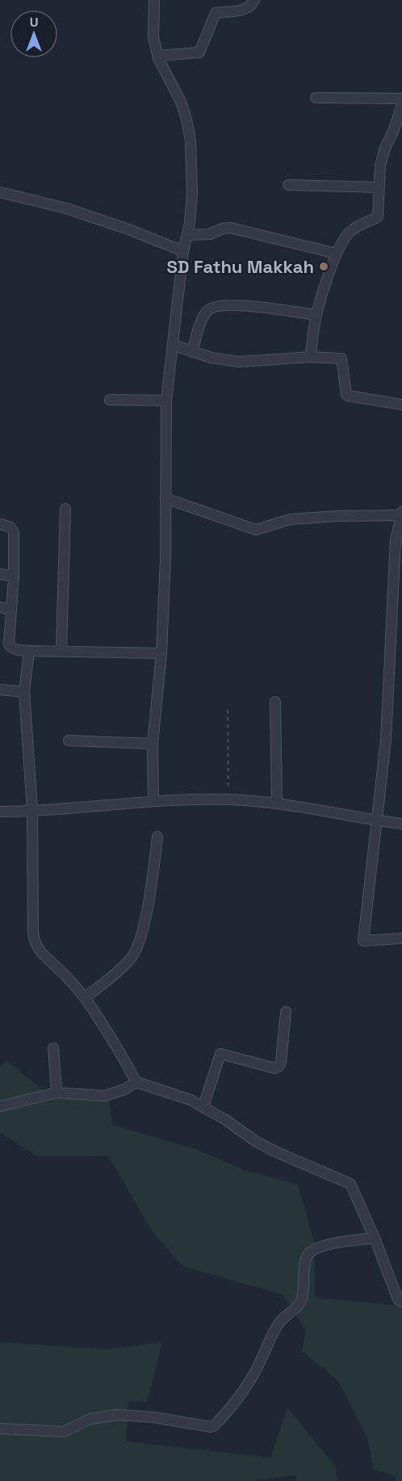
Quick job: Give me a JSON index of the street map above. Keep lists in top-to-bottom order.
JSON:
{
  "places": ["SD Fathu Makkah"],
  "north": "top"
}
